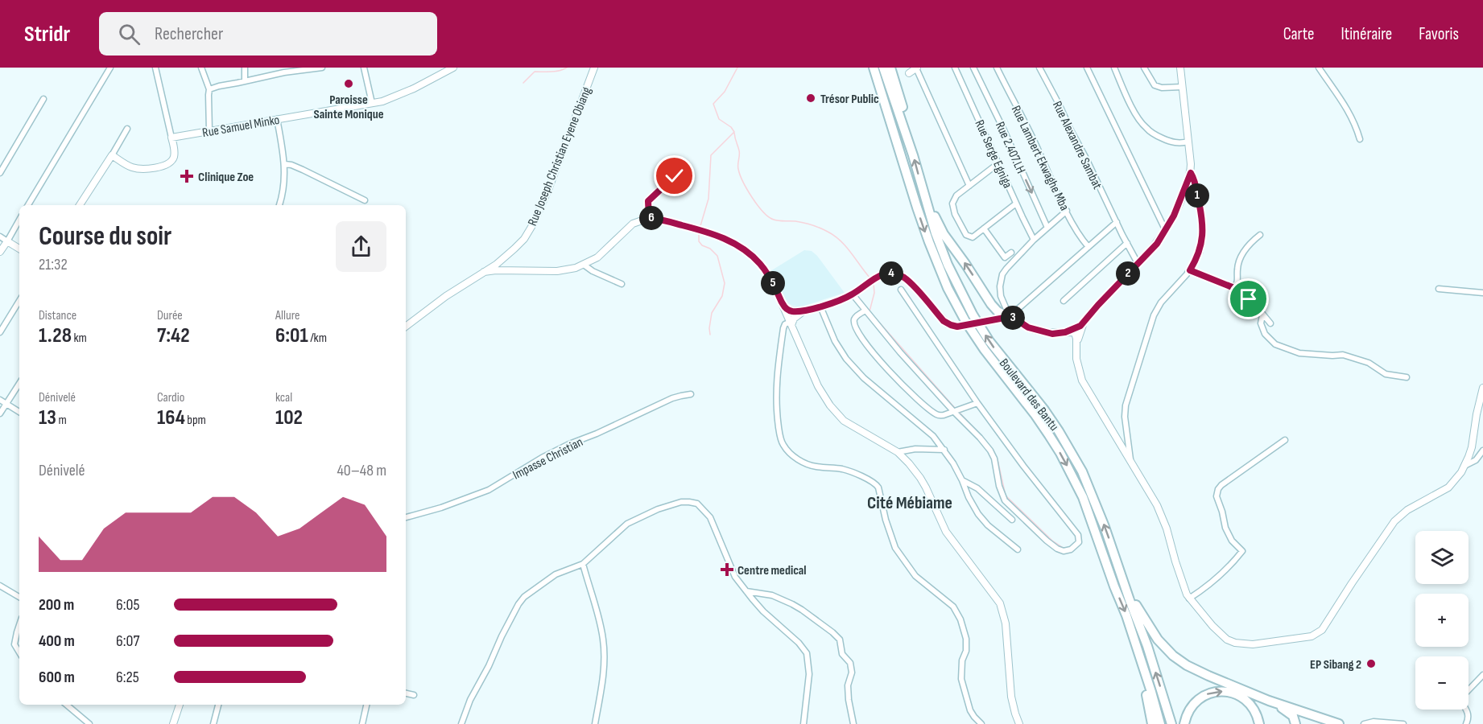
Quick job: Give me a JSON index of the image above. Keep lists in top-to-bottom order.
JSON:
{
  "streets": {
    "highway": ["Boulevard des Bantu"],
    "street": [
      "Rue Samuel Minko",
      "Rue Alexandre Sambat",
      "Rue 2.407.LH",
      "Rue Serge Egniga",
      "Rue Joseph Christian Eyene Obiang",
      "Rue Lambert Ekwaghe Mba",
      "Impasse Christian"
    ]
  },
  "one_way": ["Rue 2.407.LH"],
  "districts": ["Cité Mébiame"],
  "places": {
    "other": ["Paroisse Sainte Monique", "Trésor Public", "EP Sibang 2"],
    "health": ["Clinique Zoe", "Centre medical"]
  },
  "page": {
    "header": "Stridr",
    "search": "Rechercher",
    "nav": ["Carte", "Itinéraire", "Favoris"],
    "pins": [
      "1",
      "6",
      "2",
      "4",
      "5",
      "3"
    ],
    "heading": ["Course du soir", "21:32"],
    "stats": [
      ["Distance", "1.28 km"],
      ["Durée", "7:42"],
      ["Allure", "6:01 /km"],
      ["Dénivelé", "13 m"],
      ["Cardio", "164 bpm"],
      ["kcal", "102"]
    ],
    "chart": ["Dénivelé", "40–48 m"],
    "map_buttons": ["+", "−"],
    "list": [
      {
        "name": "200 m",
        "note": "6:05"
      },
      {
        "name": "400 m",
        "note": "6:07"
      },
      {
        "name": "600 m",
        "note": "6:25"
      }
    ]
  }
}
